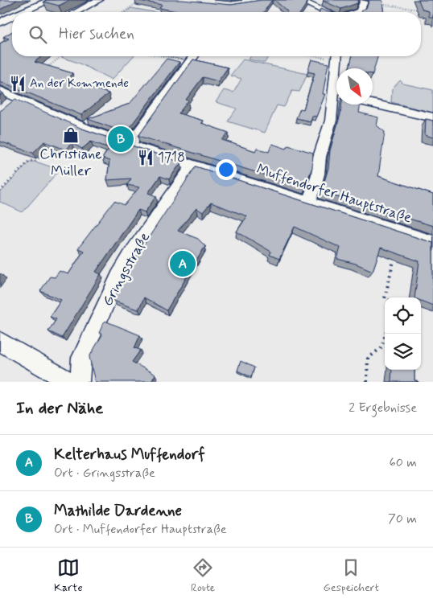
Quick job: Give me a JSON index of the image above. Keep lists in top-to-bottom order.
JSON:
{
  "streets": {
    "street": ["Muffendorfer Hauptstraße", "Gringsstraße"]
  },
  "crossings": [
    ["Muffendorfer Hauptstraße", "Gringsstraße"]
  ],
  "places": {
    "restaurant": ["An der Kommende", "1718"],
    "shop": ["Christiane Müller"]
  },
  "north": "bottom right",
  "page": {
    "search": "Hier suchen",
    "pins": ["B", "A"],
    "heading": ["In der Nähe", "2 Ergebnisse"],
    "list": [
      {
        "mark": "A",
        "name": "Kelterhaus Muffendorf",
        "note": "Ort · Gringsstraße",
        "value": "60 m"
      },
      {
        "mark": "B",
        "name": "Mathilde Dardenne",
        "note": "Ort · Muffendorfer Hauptstraße",
        "value": "70 m"
      }
    ],
    "nav": ["Karte", "Route", "Gespeichert"]
  }
}
